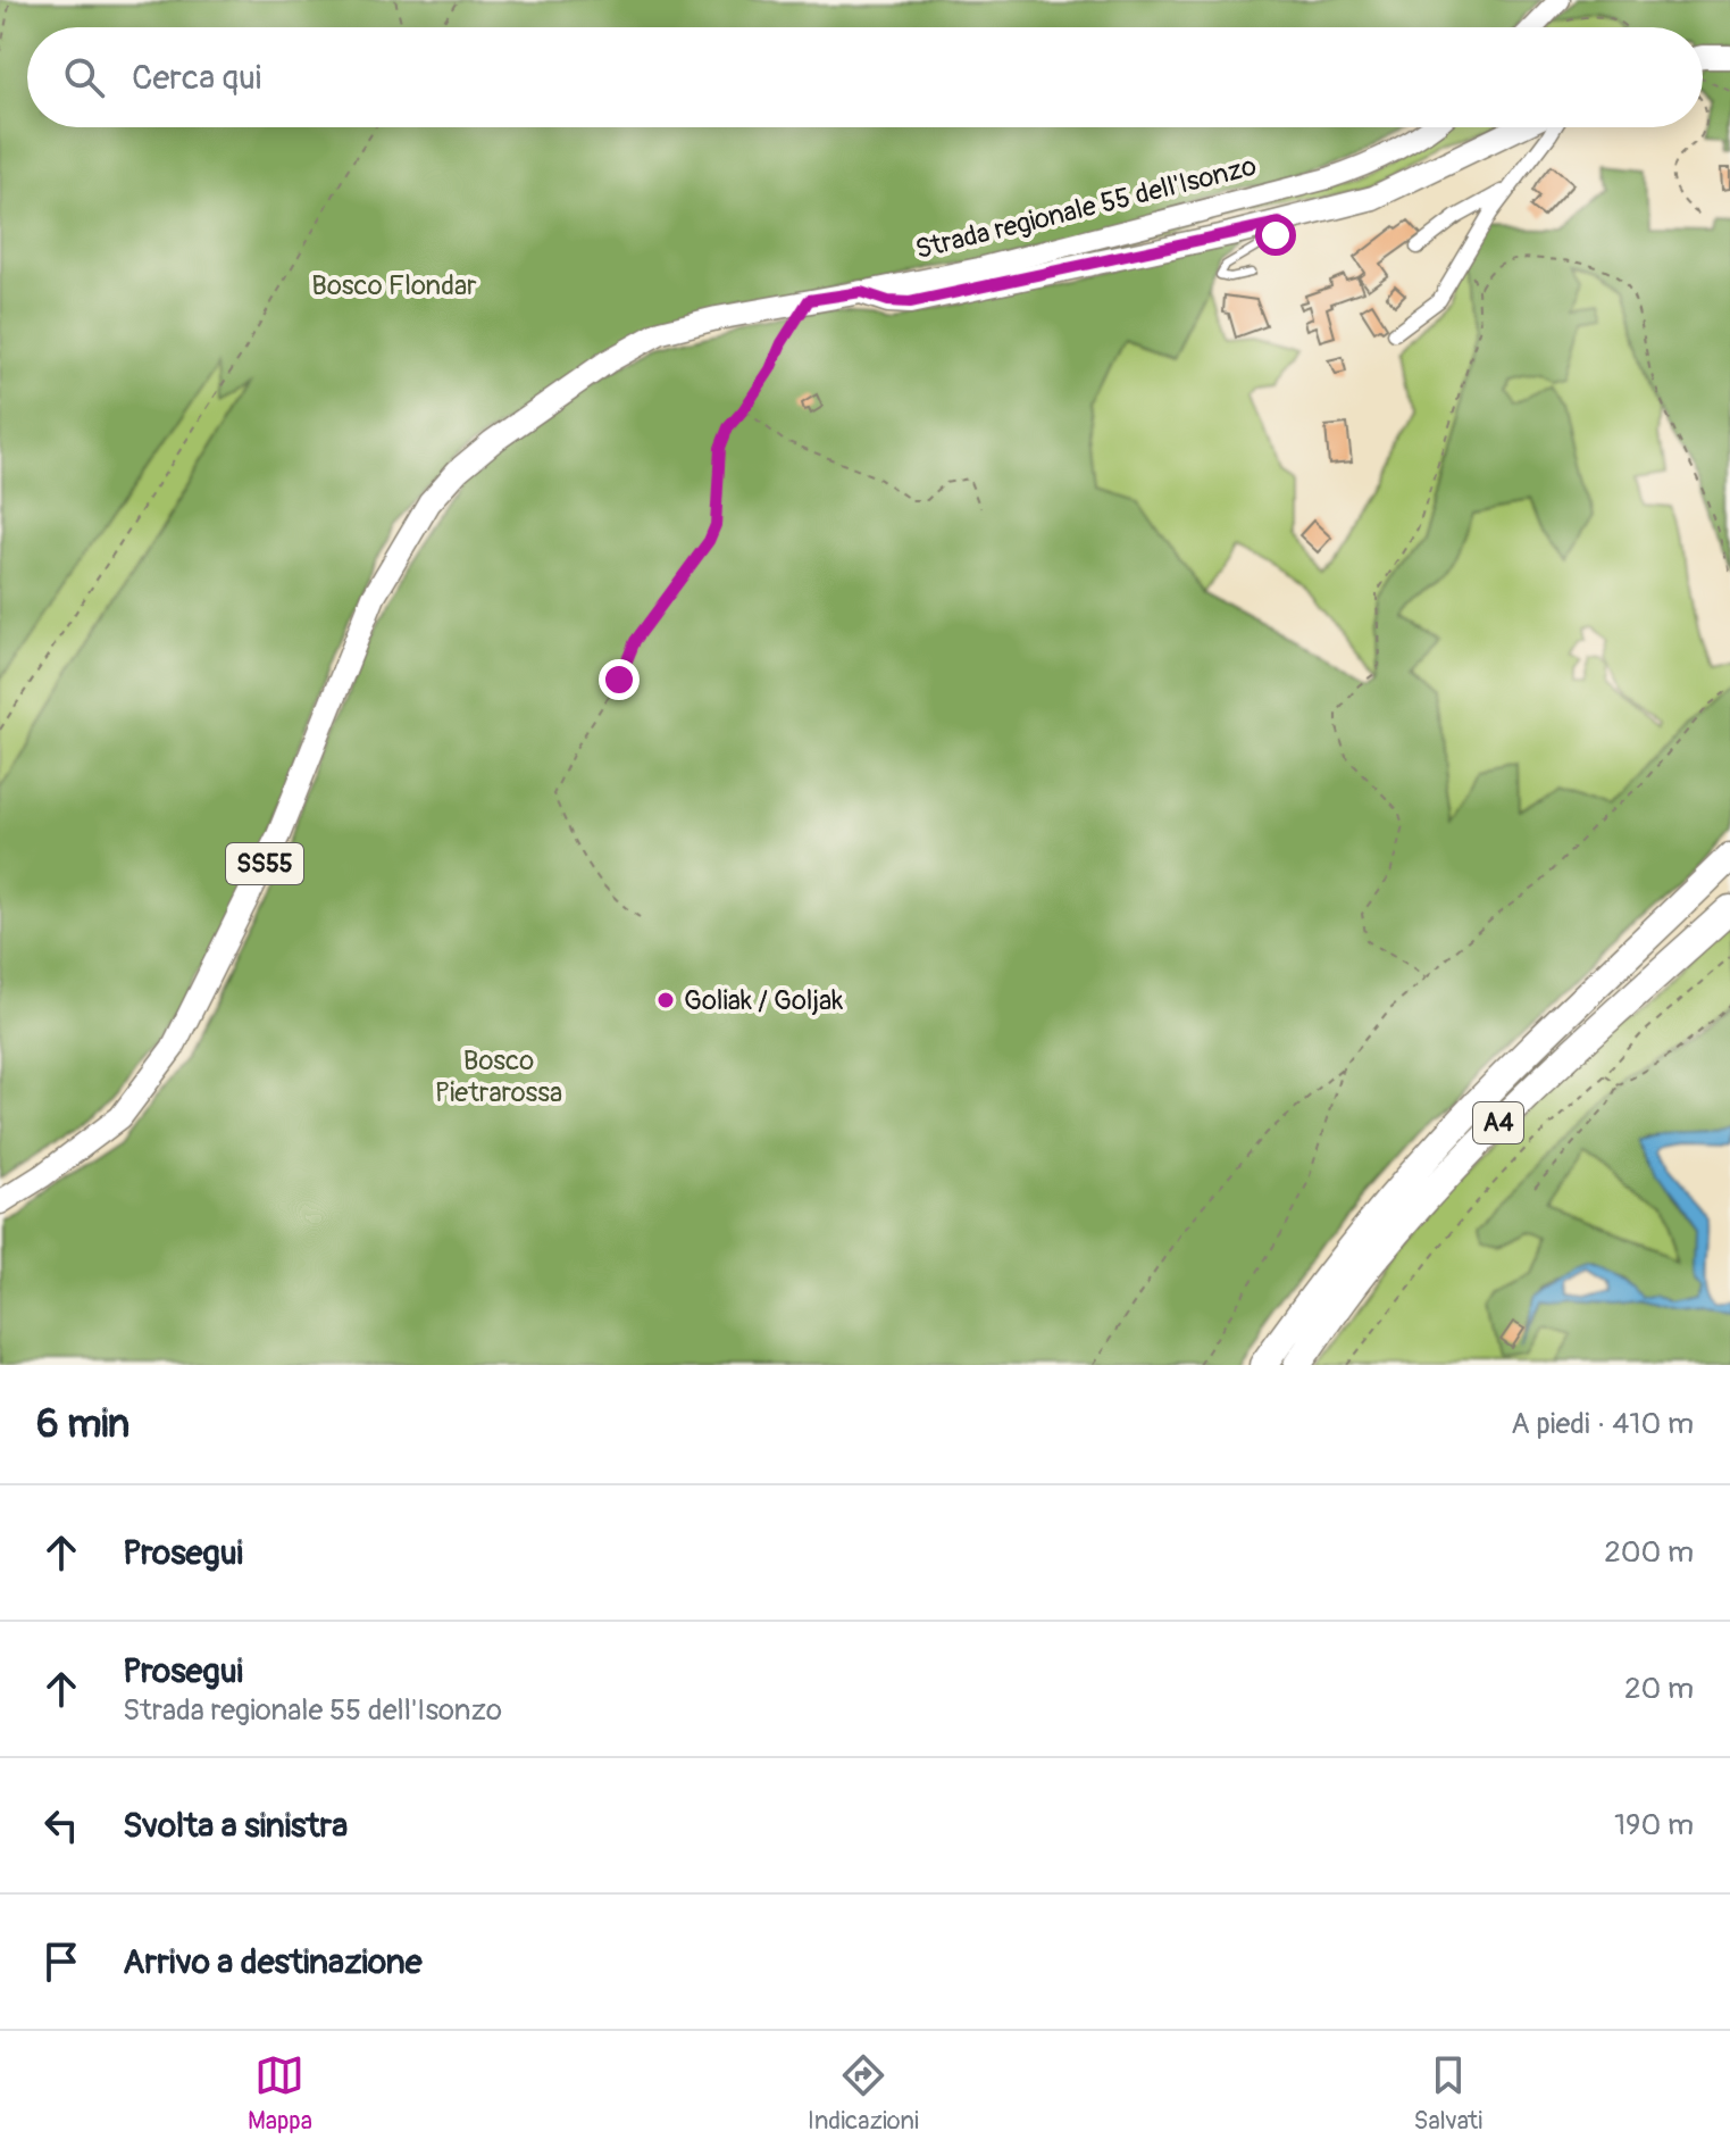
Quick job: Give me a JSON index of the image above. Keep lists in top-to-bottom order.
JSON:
{
  "streets": {
    "highway": ["A4"],
    "main road": ["Strada regionale 55 dell'Isonzo", "SS55"]
  },
  "parks": ["Bosco Flondar", "Bosco Pietrarossa"],
  "places": ["Goliak / Goljak"],
  "page": {
    "search": "Cerca qui",
    "heading": ["6 min", "A piedi · 410 m"],
    "list": [
      ["Prosegui", "200 m"],
      ["Prosegui", "Strada regionale 55 dell'Isonzo", "20 m"],
      ["Svolta a sinistra", "190 m"],
      "Arrivo a destinazione"
    ],
    "nav": ["Mappa", "Indicazioni", "Salvati"]
  }
}
